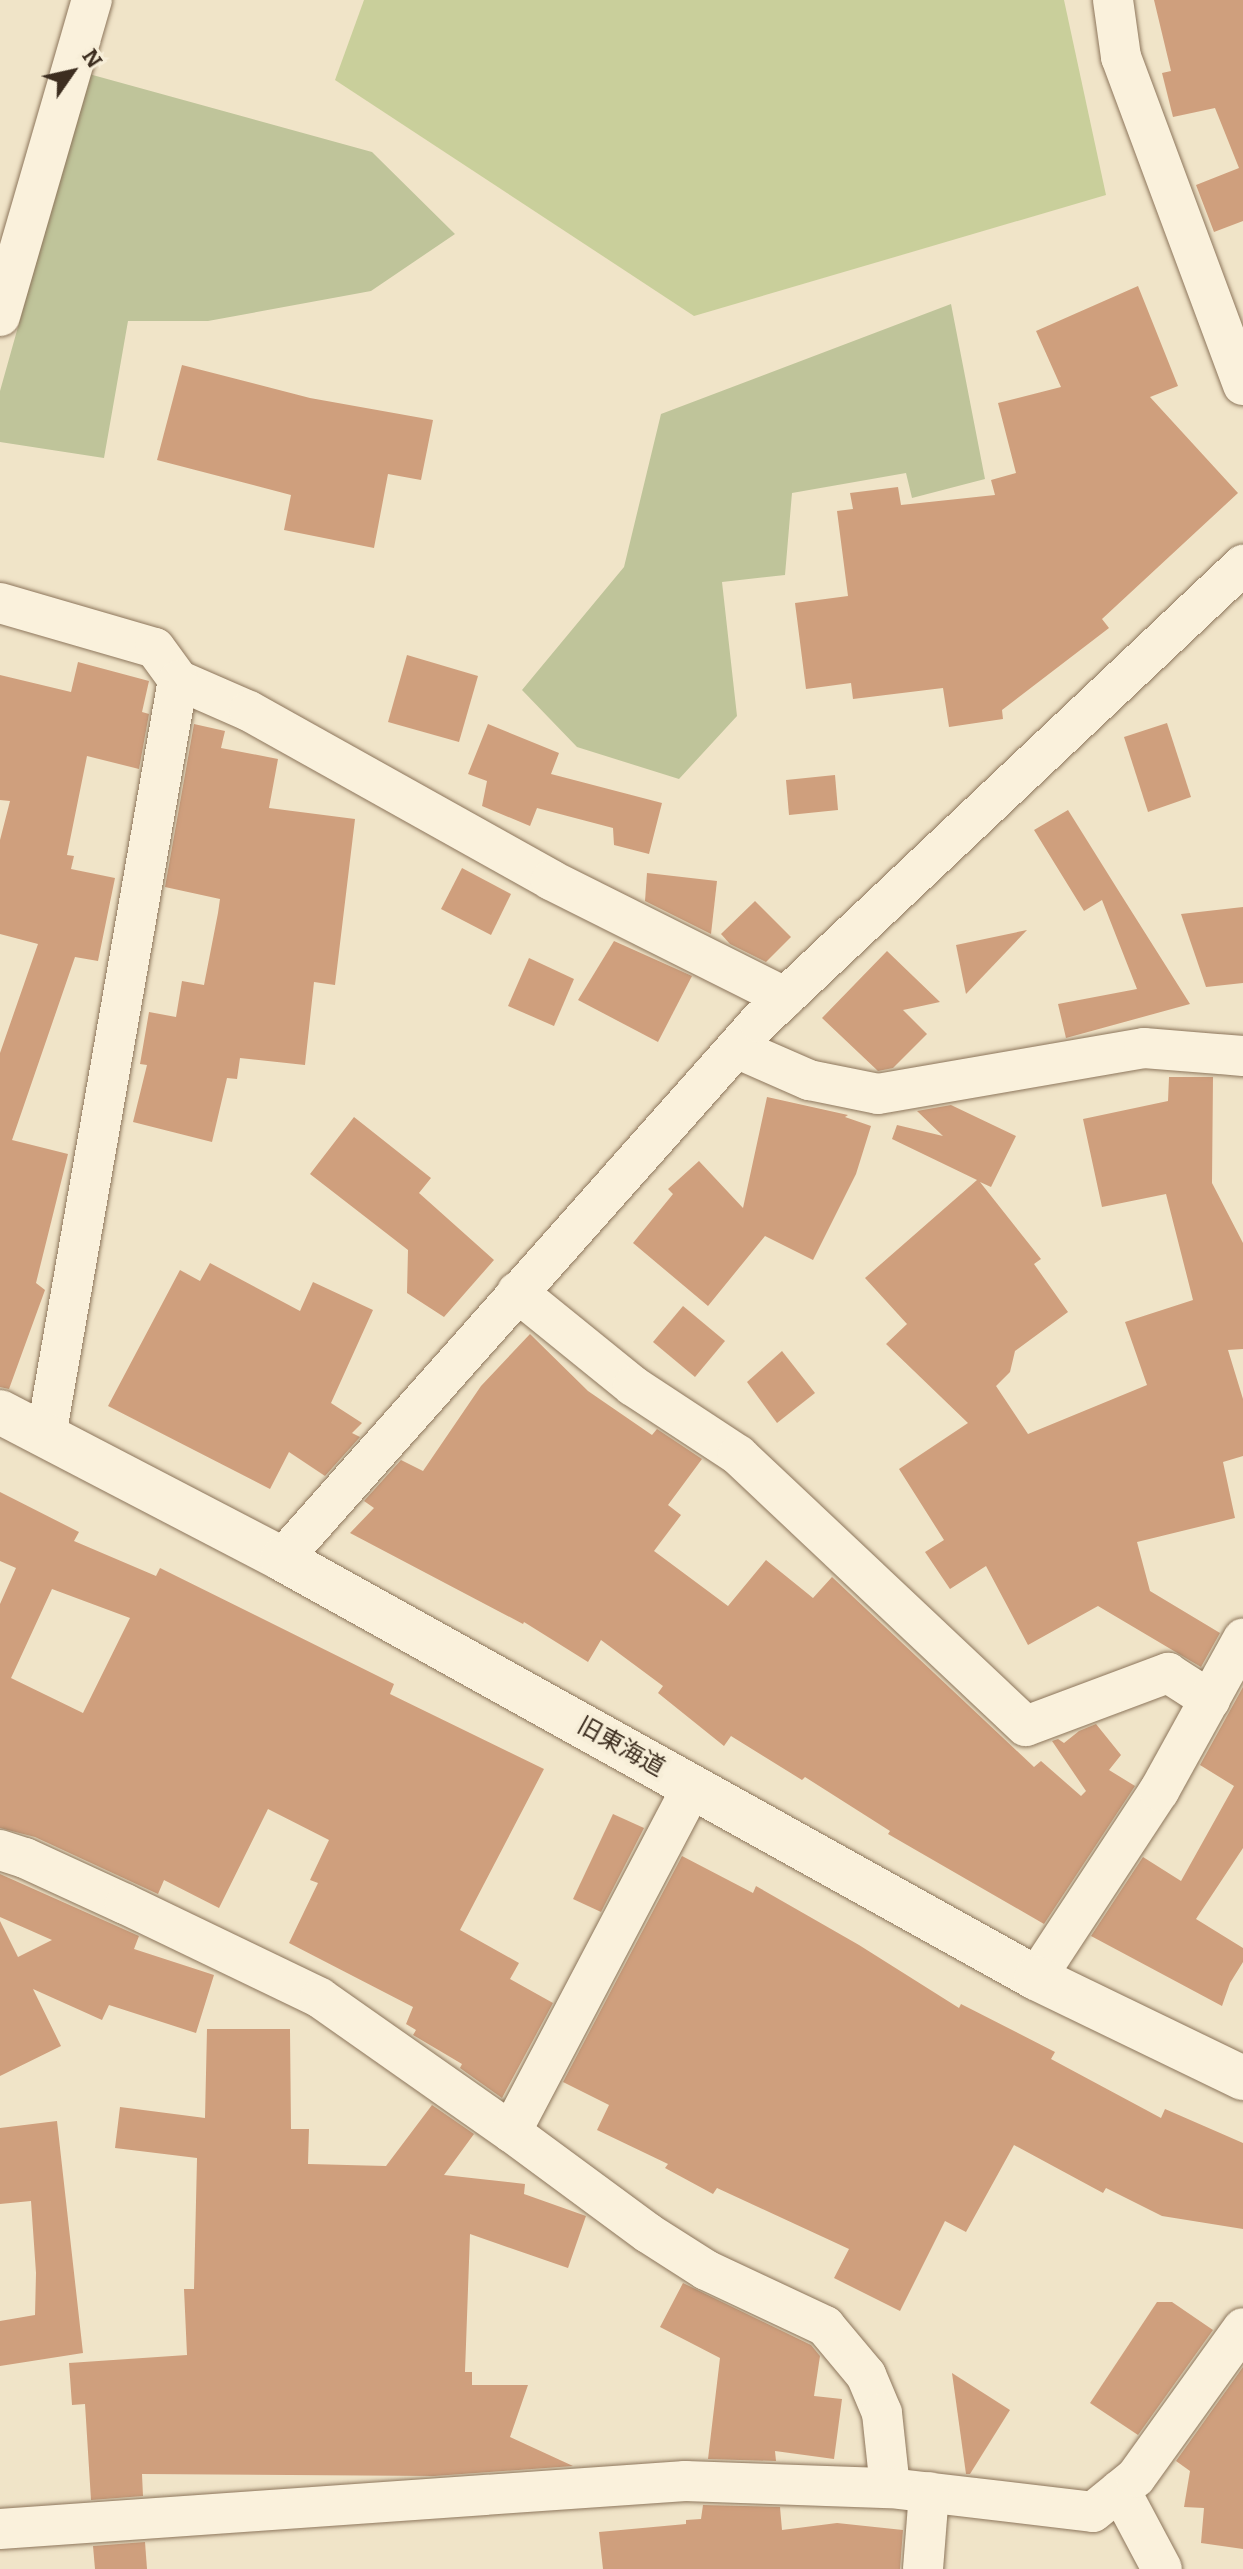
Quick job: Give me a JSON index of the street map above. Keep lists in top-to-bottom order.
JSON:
{
  "streets": {
    "street": ["旧東海道"]
  },
  "north": "top right"
}
